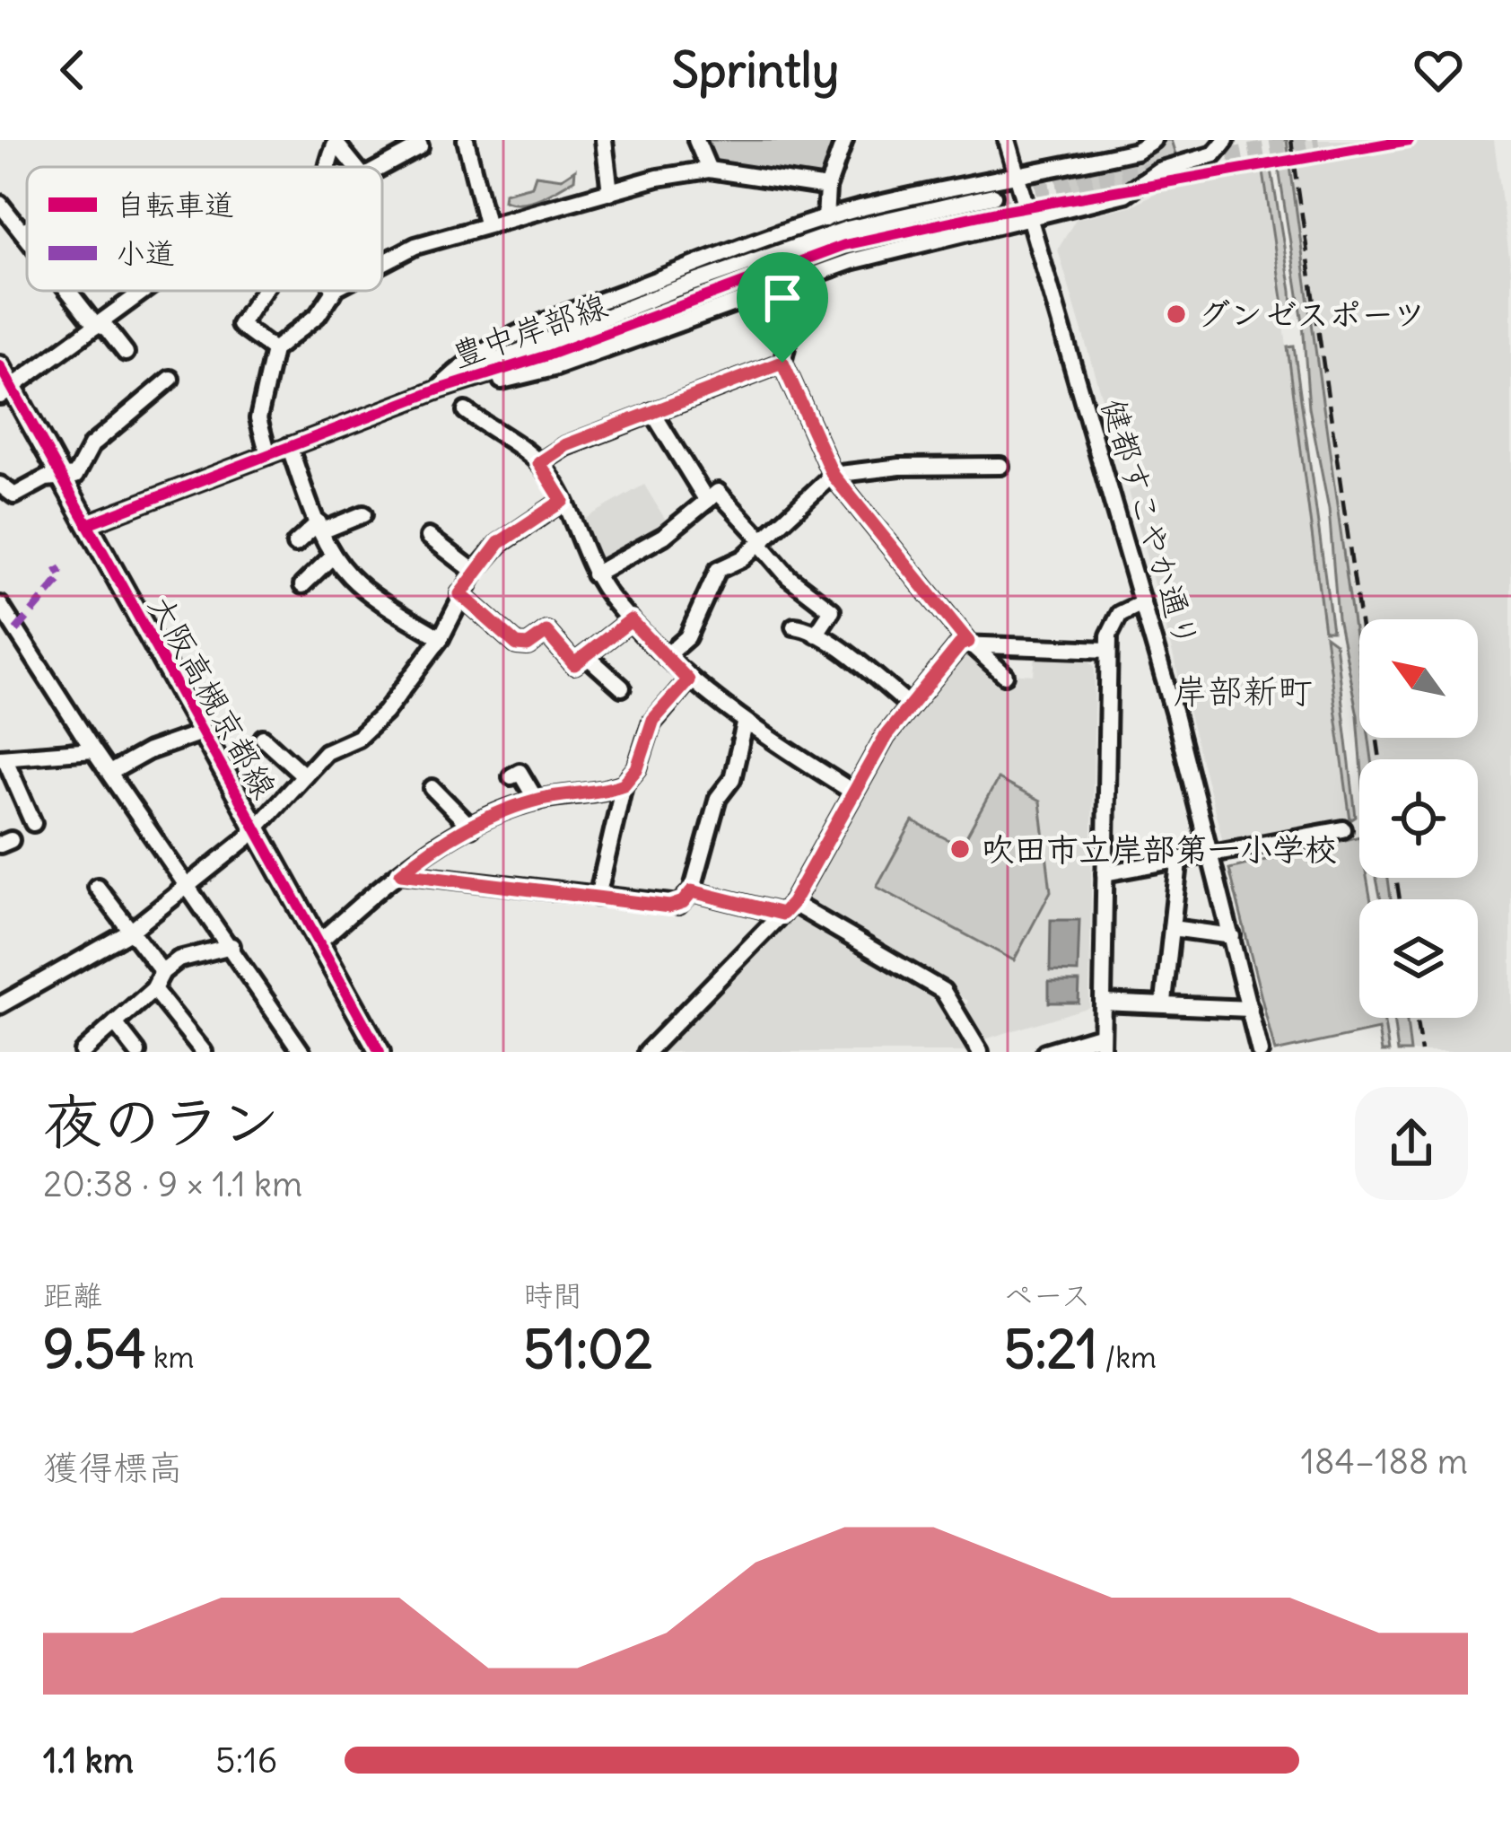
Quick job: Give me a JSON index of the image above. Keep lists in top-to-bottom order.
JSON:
{
  "streets": {
    "main road": ["大阪高槻京都線"],
    "street": ["豊中岸部線", "健都すこやか通り"]
  },
  "crossings": [
    ["豊中岸部線", "大阪高槻京都線"]
  ],
  "districts": ["岸部新町"],
  "places": ["グンゼスポーツ", "吹田市立岸部第一小学校"],
  "legend": ["自転車道", "小道"],
  "north": "top left",
  "page": {
    "header": "Sprintly",
    "heading": ["夜のラン", "20:38 · 9 × 1.1 km"],
    "stats": [
      ["距離", "9.54 km"],
      ["時間", "51:02"],
      ["ペース", "5:21 /km"]
    ],
    "chart": ["獲得標高", "184–188 m"],
    "list": [
      {
        "name": "1.1 km",
        "note": "5:16"
      }
    ]
  }
}
